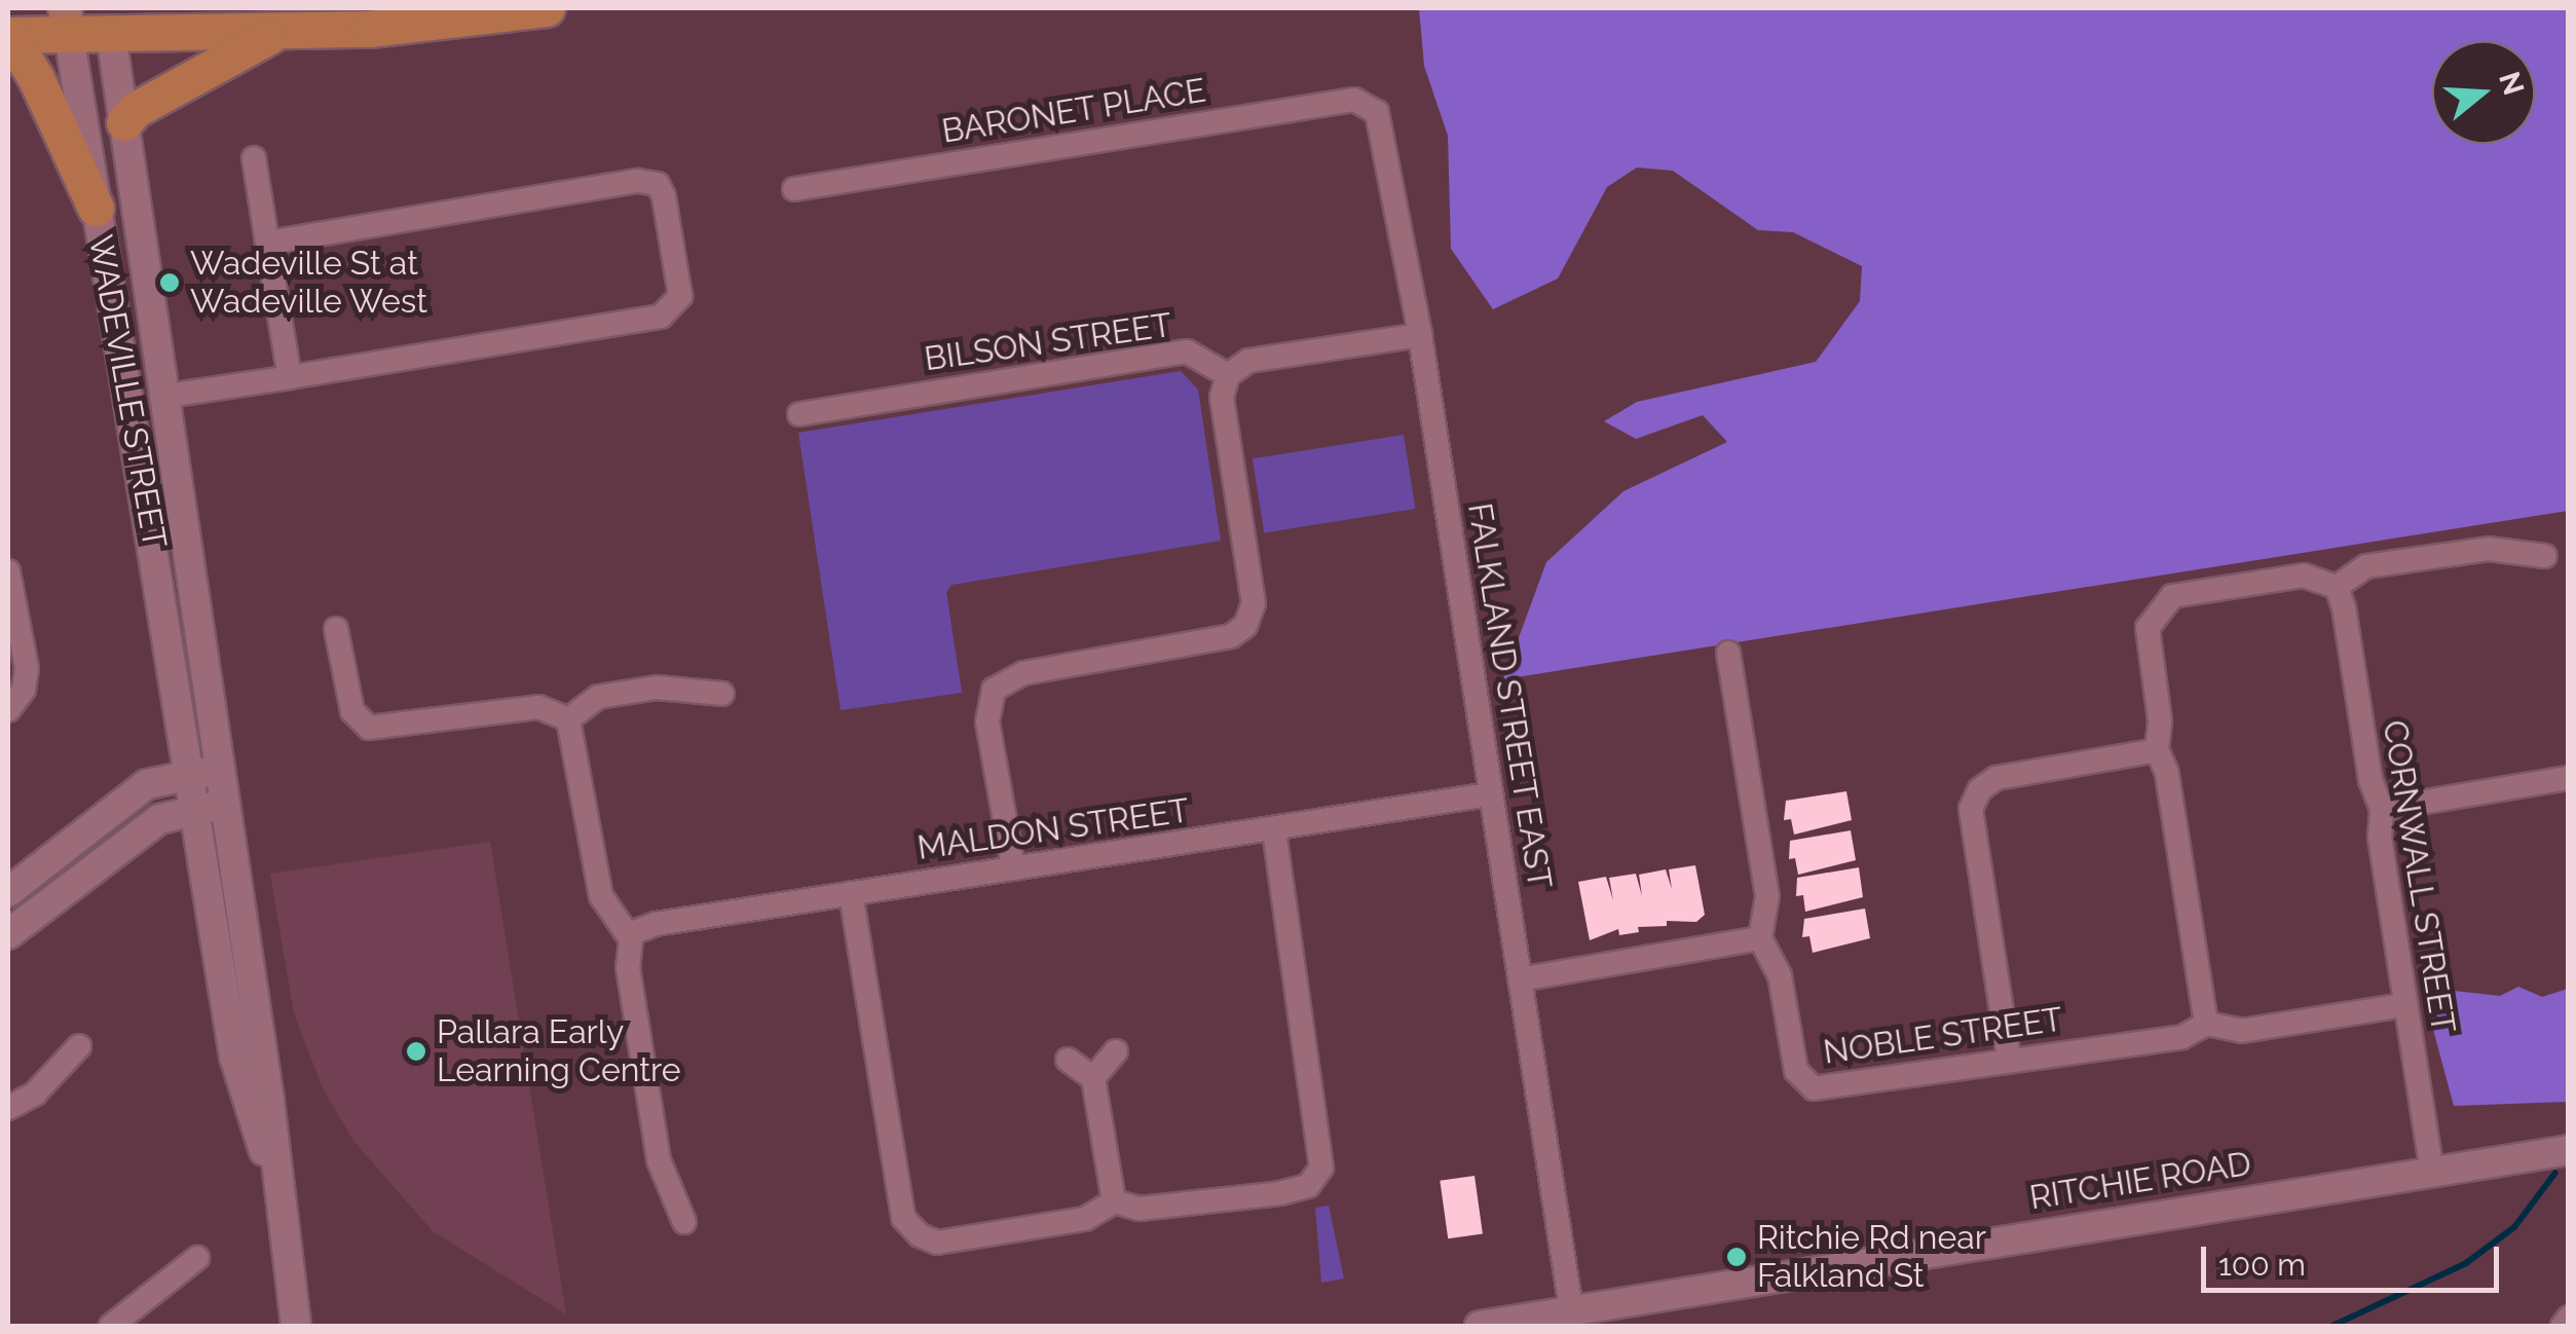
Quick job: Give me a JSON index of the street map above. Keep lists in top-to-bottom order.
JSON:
{
  "streets": {
    "street": [
      "BARONET PLACE",
      "BILSON STREET",
      "WADEVILLE STREET",
      "FALKLAND STREET EAST",
      "MALDON STREET",
      "CORNWALL STREET",
      "NOBLE STREET",
      "RITCHIE ROAD"
    ]
  },
  "crossings": [
    ["BARONET PLACE", "FALKLAND STREET EAST"],
    ["FALKLAND STREET EAST", "MALDON STREET"],
    ["FALKLAND STREET EAST", "RITCHIE ROAD"],
    ["CORNWALL STREET", "NOBLE STREET"],
    ["CORNWALL STREET", "RITCHIE ROAD"]
  ],
  "places": ["Wadeville St at Wadeville West", "Pallara Early Learning Centre", "Ritchie Rd near Falkland St"],
  "scale_bar": "100 m",
  "north": "right"
}
